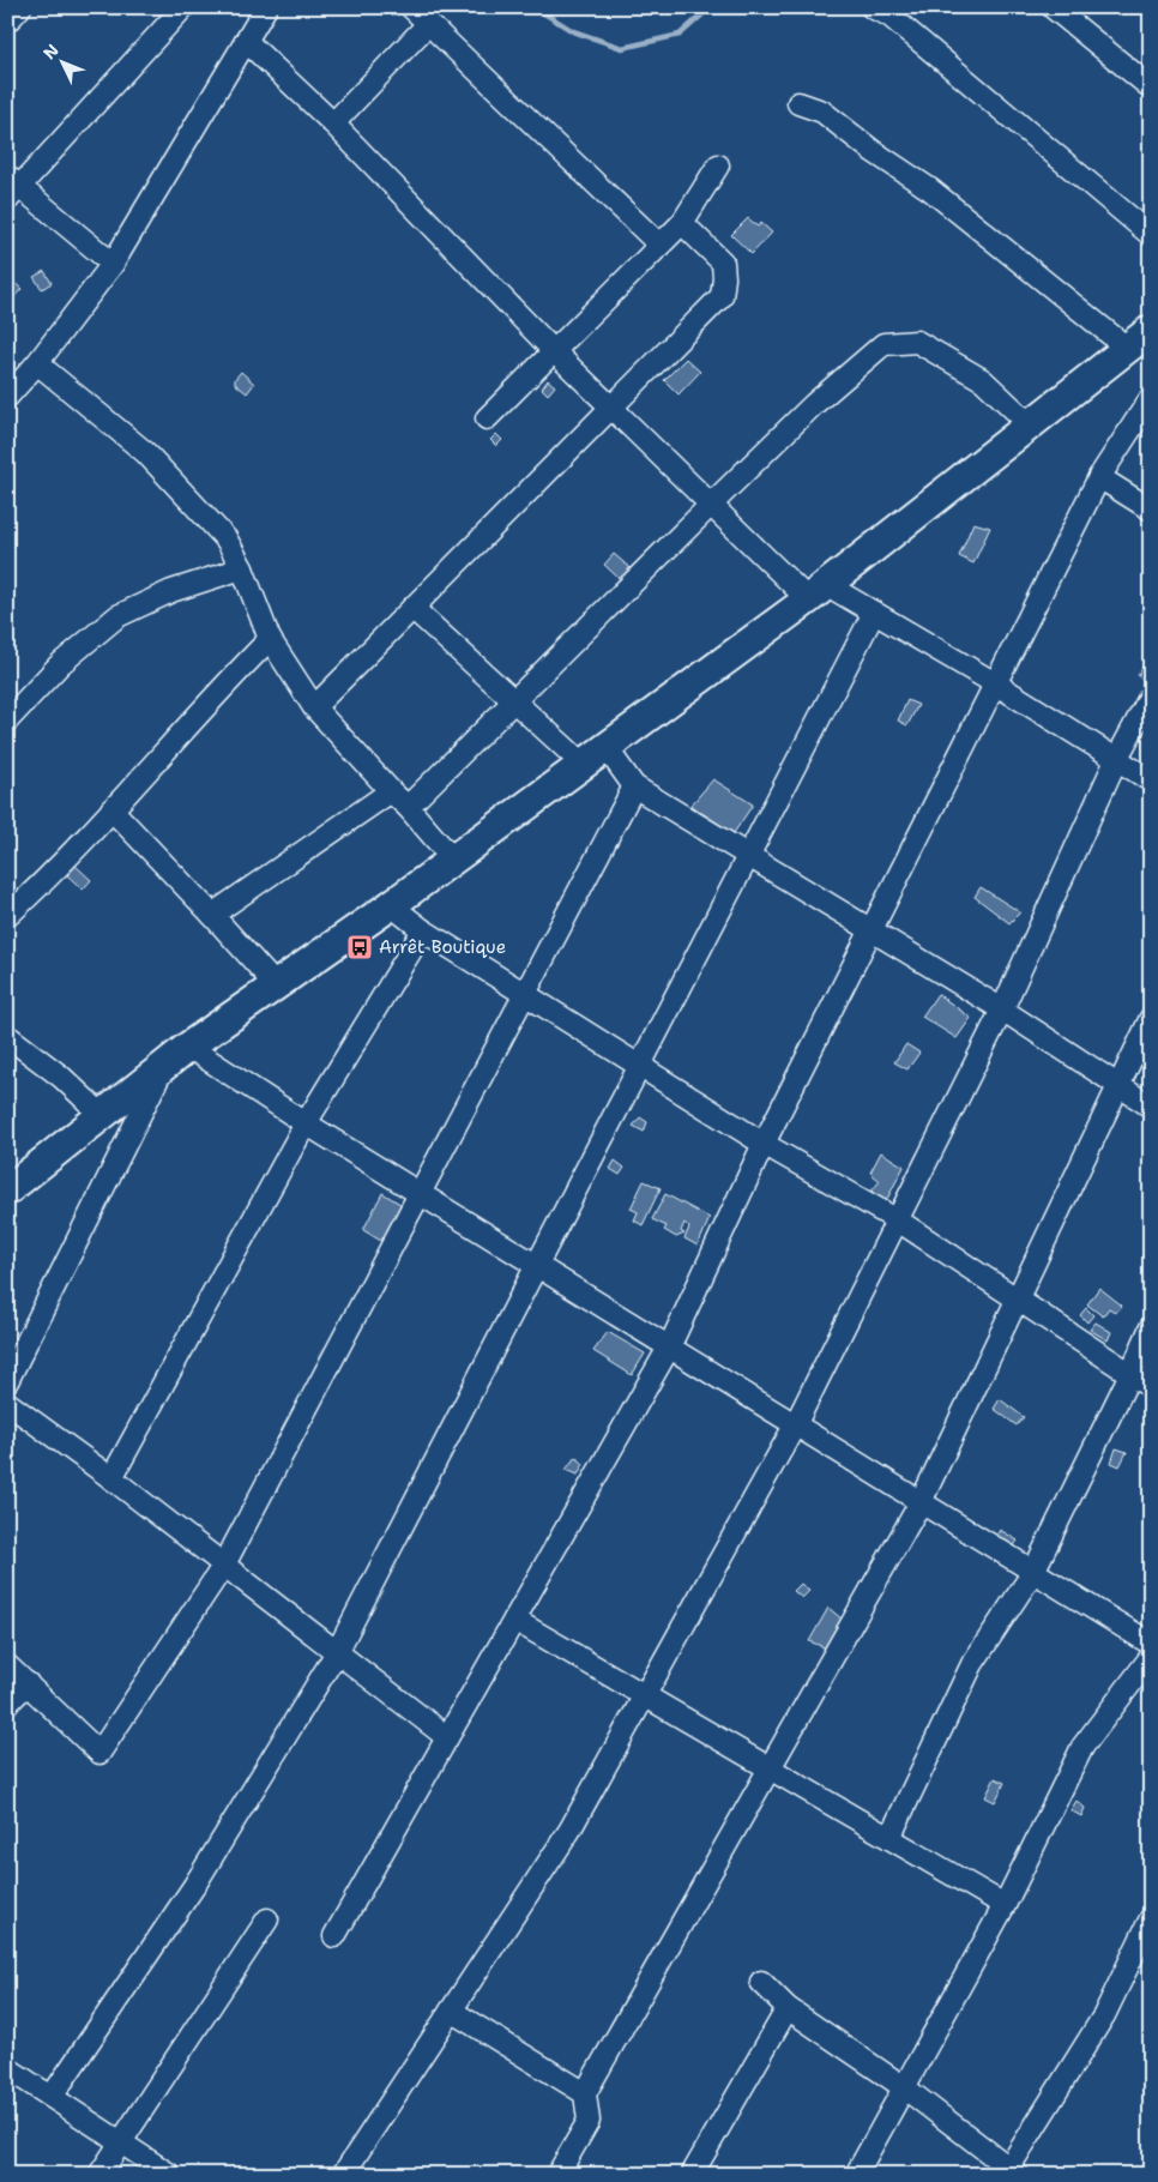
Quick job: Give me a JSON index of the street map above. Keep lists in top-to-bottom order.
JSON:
{
  "places": {
    "bus stop": ["Arrêt Boutique"]
  },
  "north": "top left"
}
